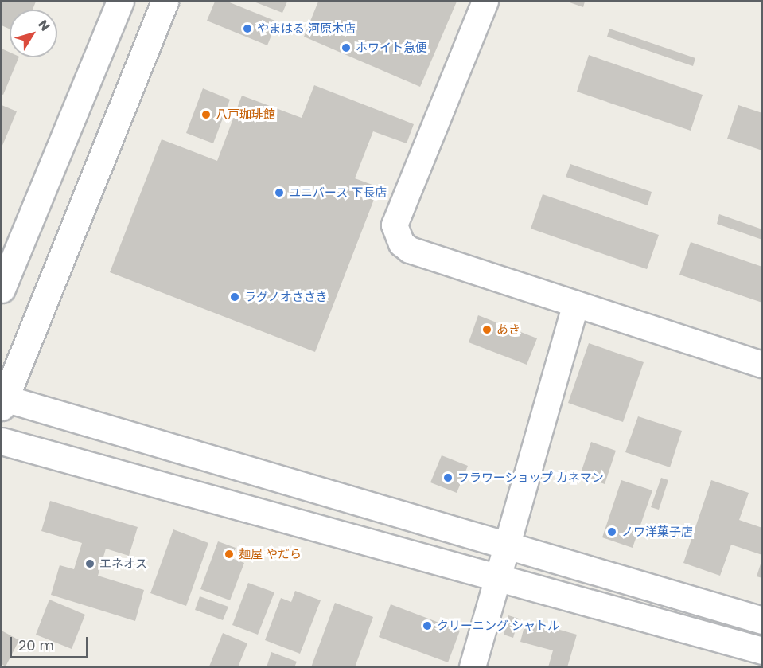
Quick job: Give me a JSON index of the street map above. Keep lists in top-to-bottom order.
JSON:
{
  "places": [
    "やまはる 河原木店",
    "ホワイト急便",
    "八戸珈琲館",
    "ユニバース 下長店",
    "ラグノオささき",
    "あき",
    "フラワーショップ カネマン",
    "ノワ洋菓子店",
    "麺屋 やだら",
    "エネオス",
    "クリーニング シャトル"
  ],
  "scale_bar": "20 m",
  "north": "top right"
}
